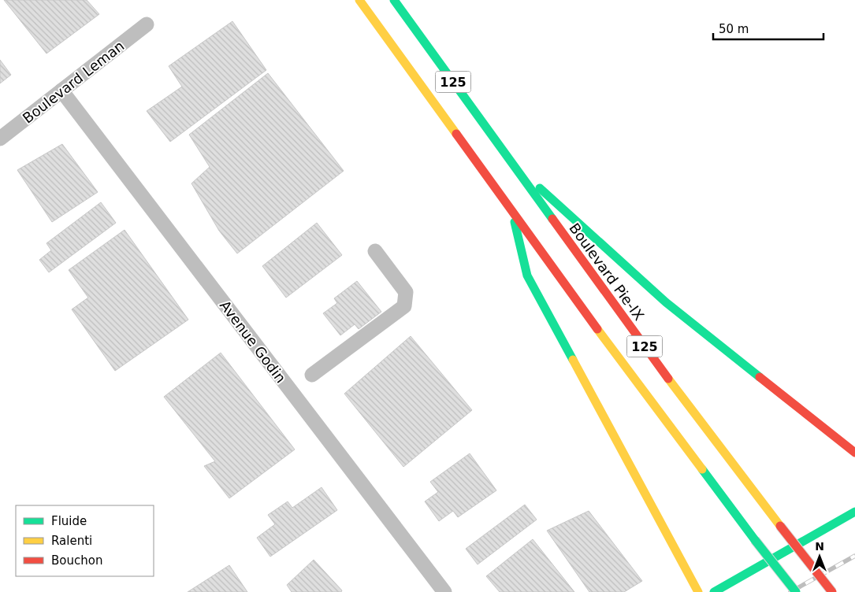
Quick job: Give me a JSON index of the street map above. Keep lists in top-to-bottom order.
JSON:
{
  "streets": {
    "main road": ["125", "Boulevard Pie-IX"],
    "street": ["Boulevard Leman", "Avenue Godin"]
  },
  "crossings": [
    ["Boulevard Leman", "Avenue Godin"]
  ],
  "legend": ["Fluide", "Ralenti", "Bouchon"],
  "scale_bar": "50 m",
  "north": "top"
}
